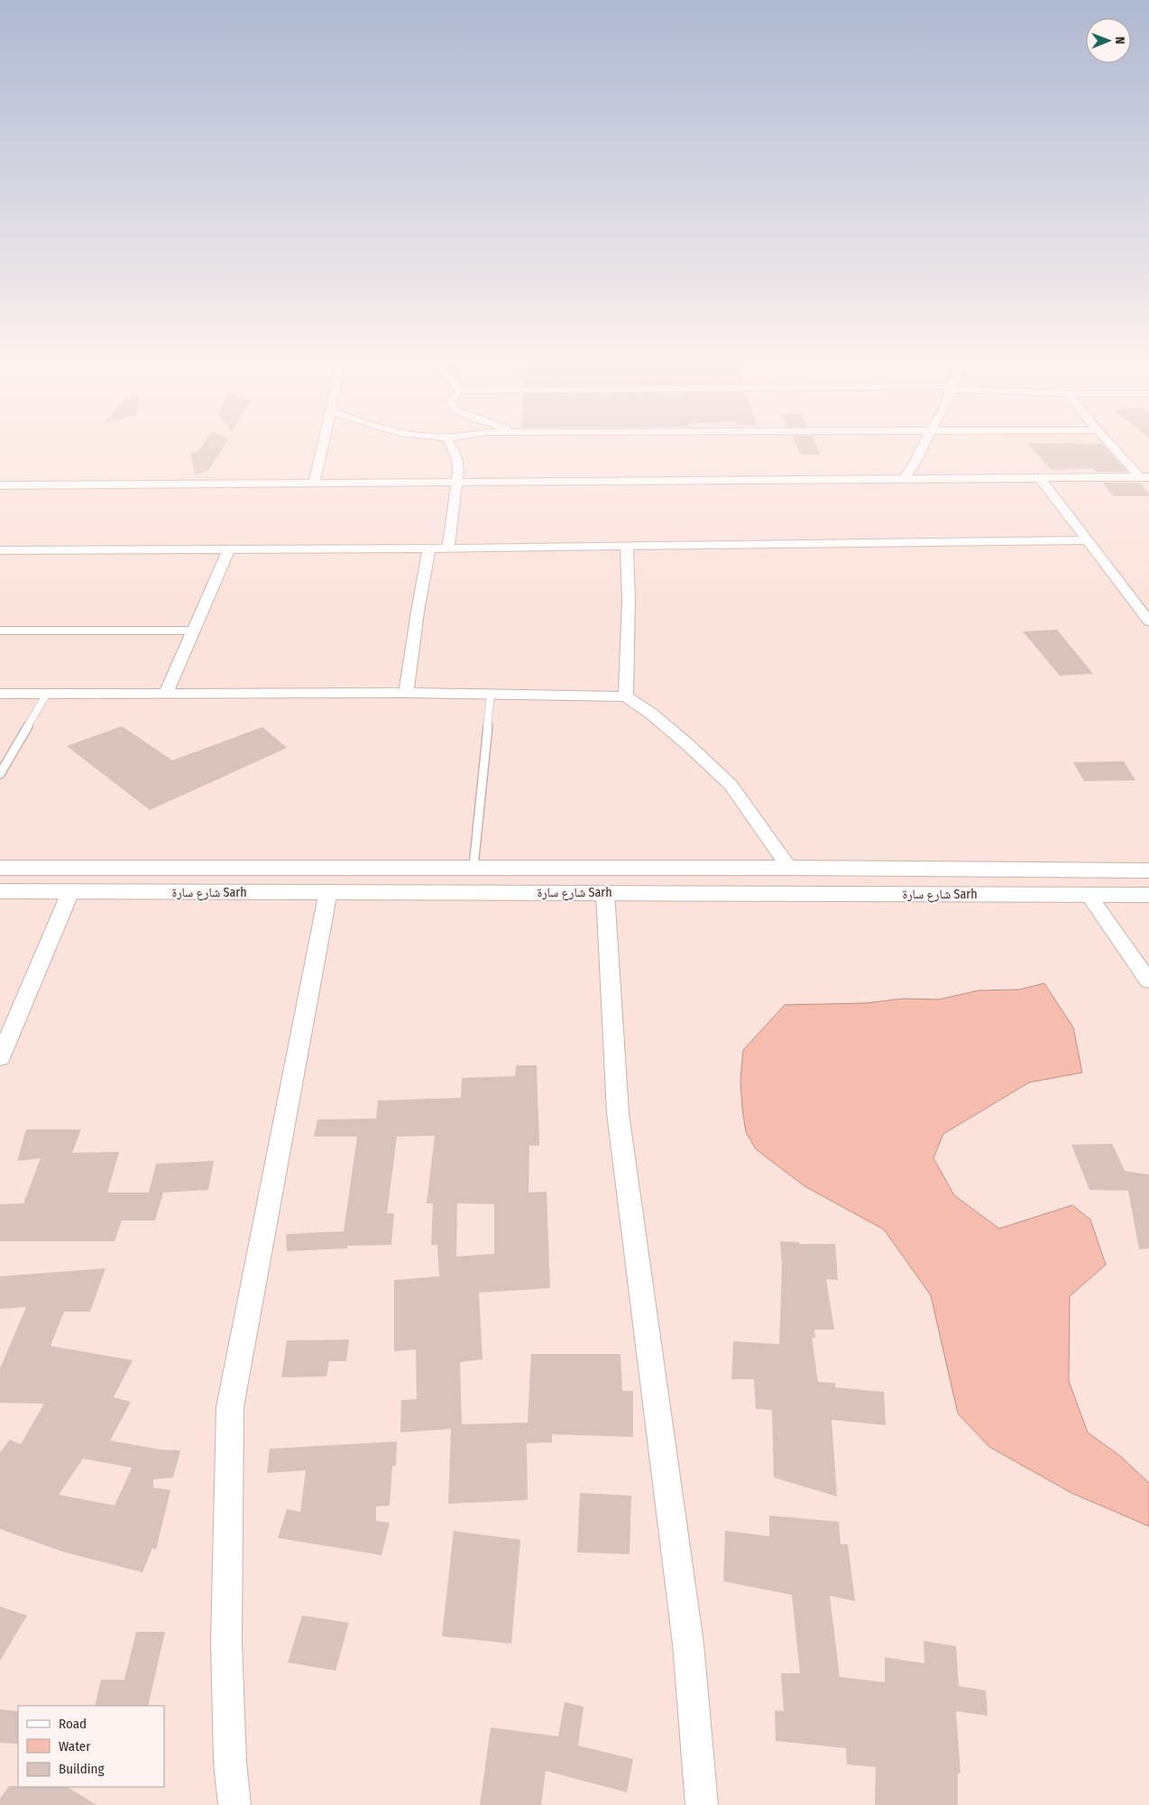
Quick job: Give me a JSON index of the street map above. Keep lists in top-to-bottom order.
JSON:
{
  "streets": {
    "highway": ["شارع سارة Sarh"]
  },
  "legend": ["Road", "Water", "Building"],
  "north": "right"
}
